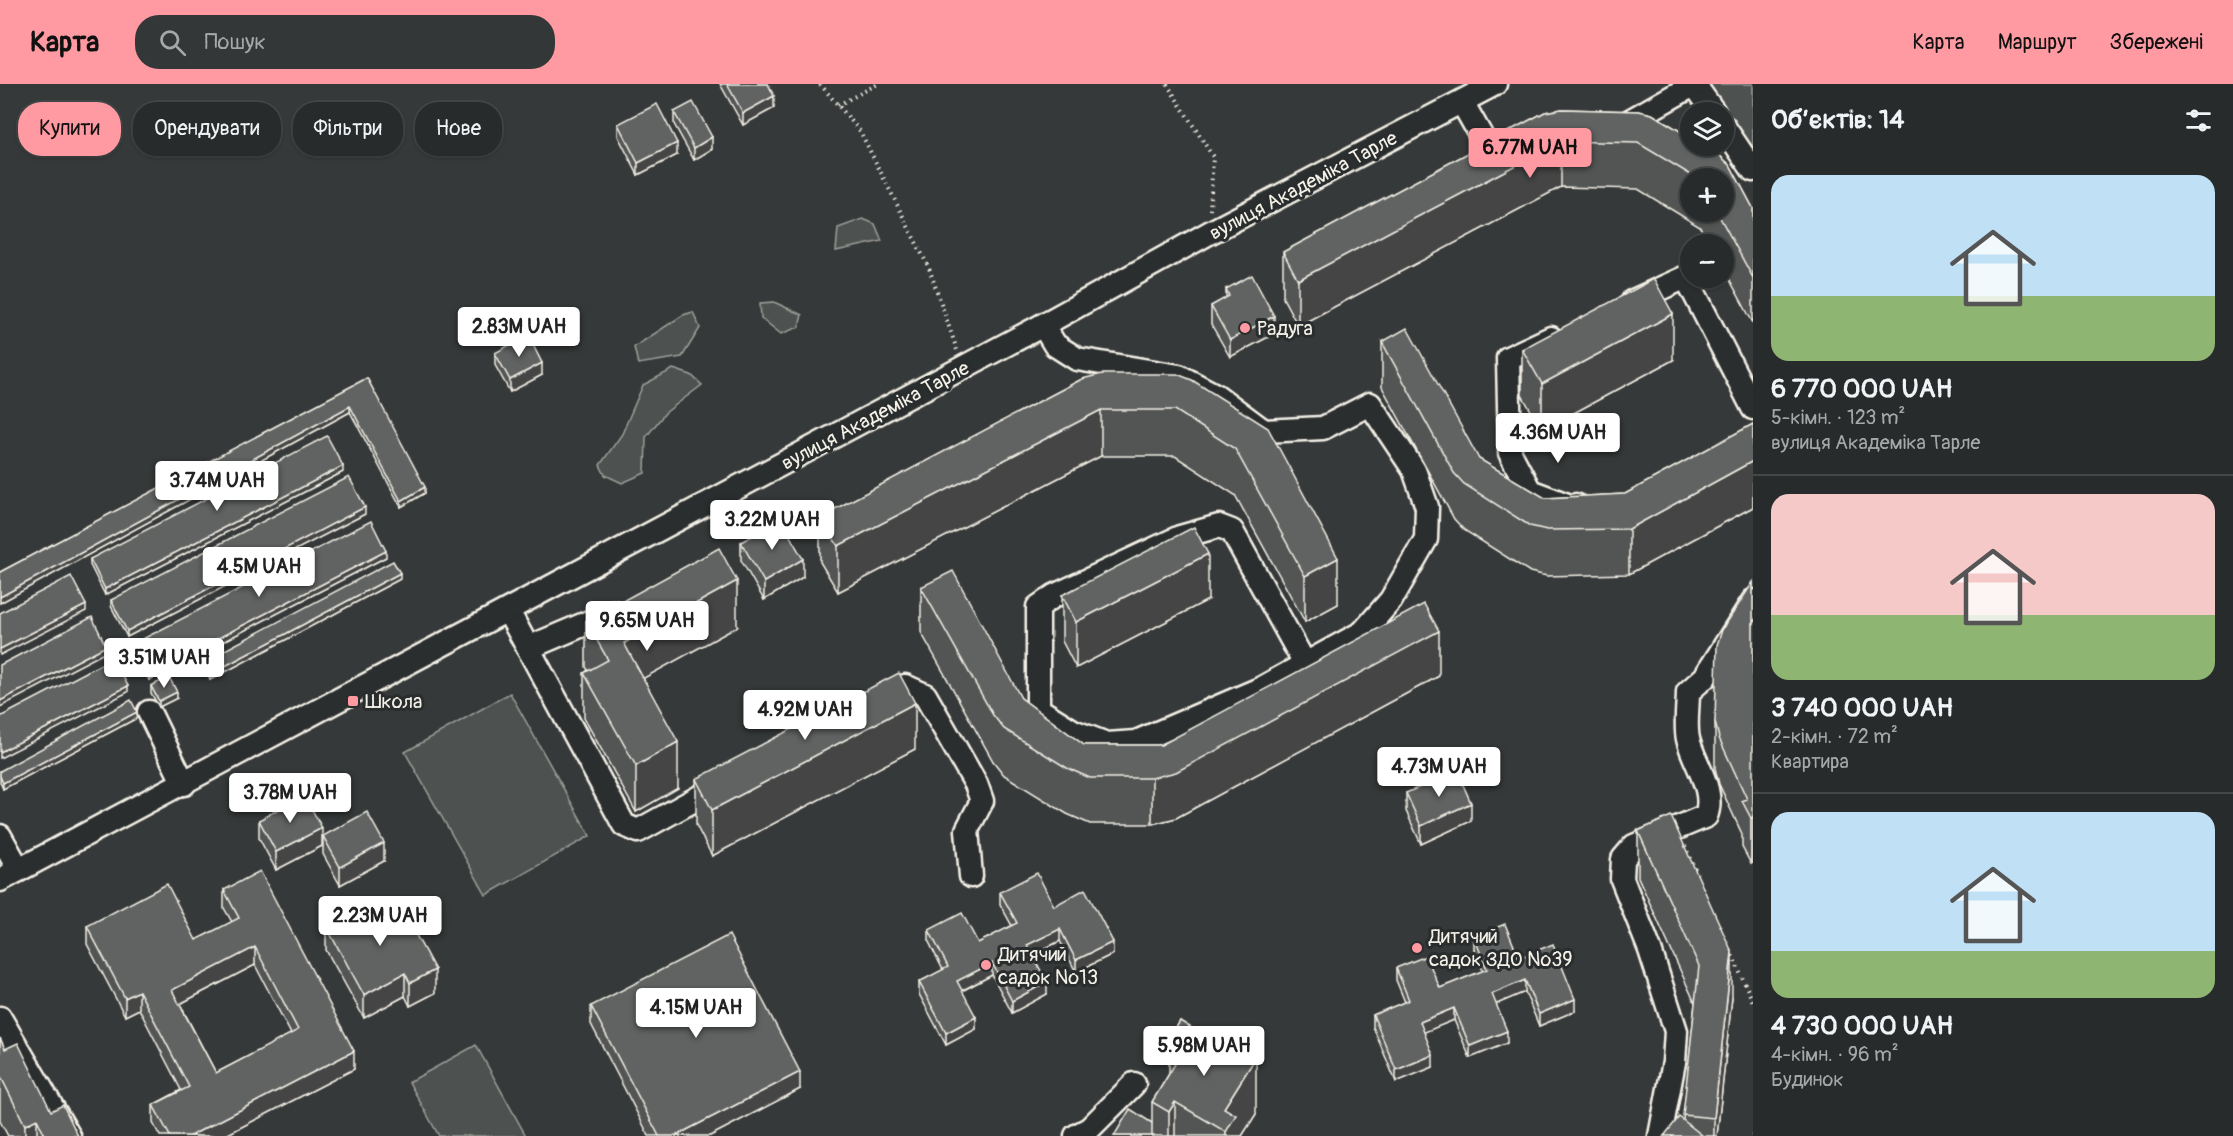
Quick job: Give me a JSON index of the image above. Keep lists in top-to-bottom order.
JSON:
{
  "streets": {
    "street": ["вулиця Академіка Тарле"]
  },
  "places": {
    "other": ["Радуга", "Дитячий садок ЗДО №39", "Дитячий садок №13"],
    "transit": ["Школа"]
  },
  "page": {
    "header": "Карта",
    "search": "Пошук",
    "nav": ["Карта", "Маршрут", "Збережені"],
    "heading": "Об’єктів: 14",
    "map_buttons": ["+", "−"],
    "chip": [
      "Купити",
      "Орендувати",
      "Фільтри",
      "Нове"
    ],
    "price": [
      "6.77M UAH",
      "2.83M UAH",
      "4.36M UAH",
      "3.74M UAH",
      "3.22M UAH",
      "4.5M UAH",
      "9.65M UAH",
      "3.51M UAH",
      "4.92M UAH",
      "4.73M UAH",
      "3.78M UAH",
      "2.23M UAH",
      "4.15M UAH",
      "5.98M UAH"
    ],
    "list": [
      {
        "name": "6 770 000 UAH",
        "note": "5-кімн. · 123 m² · вулиця Академіка Тарле"
      },
      {
        "name": "3 740 000 UAH",
        "note": "2-кімн. · 72 m² · Квартира"
      },
      {
        "name": "4 730 000 UAH",
        "note": "4-кімн. · 96 m² · Будинок"
      }
    ]
  }
}
